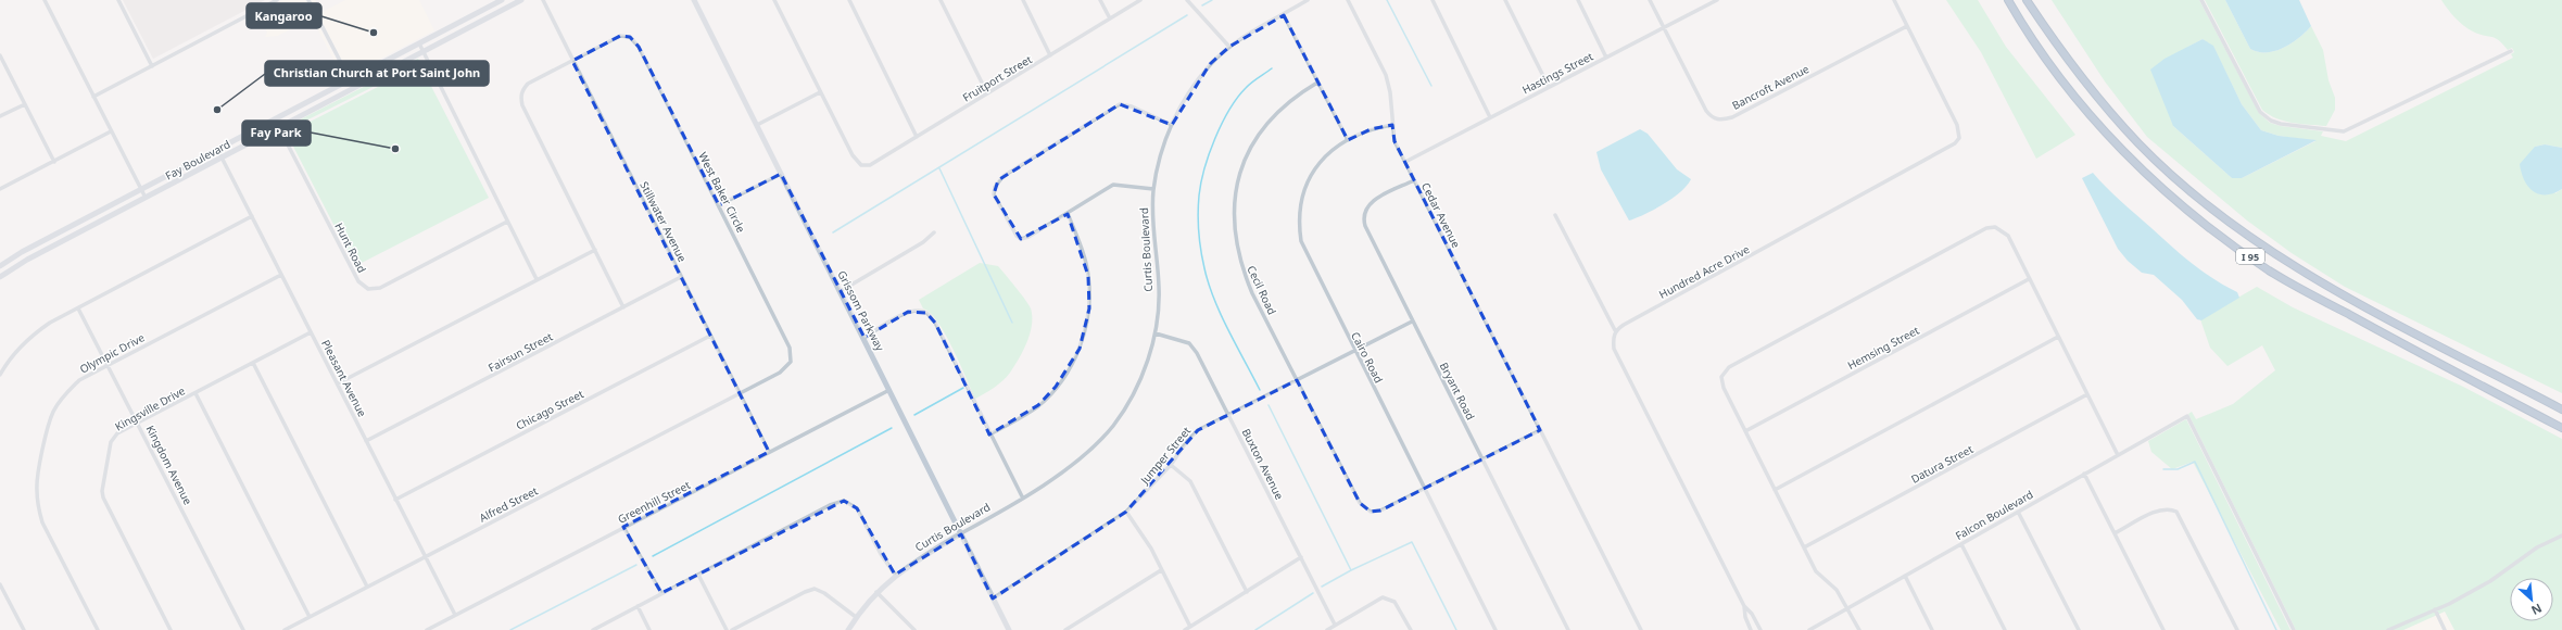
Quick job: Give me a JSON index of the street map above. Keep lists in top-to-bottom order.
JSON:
{
  "streets": {
    "highway": ["I 95"],
    "main road": ["Fay Boulevard", "Curtis Boulevard", "Grissom Parkway"],
    "street": [
      "Hastings Street",
      "Fruitport Street",
      "Bancroft Avenue",
      "West Baker Circle",
      "Cedar Avenue",
      "Stillwater Avenue",
      "Hunt Road",
      "Hundred Acre Drive",
      "Cecil Road",
      "Hemsing Street",
      "Fairsun Street",
      "Olympic Drive",
      "Cairo Road",
      "Pleasant Avenue",
      "Bryant Road",
      "Kingsville Drive",
      "Chicago Street",
      "Jumper Street",
      "Buxton Avenue",
      "Datura Street",
      "Kingdom Avenue",
      "Greenhill Street",
      "Alfred Street",
      "Falcon Boulevard"
    ]
  },
  "crossings": [
    ["Hastings Street", "Bancroft Avenue"],
    ["Hastings Street", "Cedar Avenue"],
    ["Bancroft Avenue", "Hundred Acre Drive"],
    ["Fay Boulevard", "Hunt Road"],
    ["Fay Boulevard", "Pleasant Avenue"],
    ["West Baker Circle", "Stillwater Avenue"],
    ["West Baker Circle", "Alfred Street"],
    ["Cedar Avenue", "Cairo Road"],
    ["Cedar Avenue", "Bryant Road"],
    ["Stillwater Avenue", "Fairsun Street"],
    ["Stillwater Avenue", "Chicago Street"],
    ["Stillwater Avenue", "Greenhill Street"],
    ["Stillwater Avenue", "Alfred Street"],
    ["Curtis Boulevard", "Grissom Parkway"],
    ["Curtis Boulevard", "Buxton Avenue"],
    ["Cecil Road", "Cairo Road"],
    ["Cecil Road", "Jumper Street"],
    ["Grissom Parkway", "Jumper Street"],
    ["Grissom Parkway", "Greenhill Street"],
    ["Fairsun Street", "Pleasant Avenue"],
    ["Olympic Drive", "Pleasant Avenue"],
    ["Olympic Drive", "Kingdom Avenue"],
    ["Cairo Road", "Jumper Street"],
    ["Pleasant Avenue", "Kingsville Drive"],
    ["Pleasant Avenue", "Chicago Street"],
    ["Pleasant Avenue", "Greenhill Street"],
    ["Pleasant Avenue", "Alfred Street"],
    ["Bryant Road", "Jumper Street"],
    ["Kingsville Drive", "Kingdom Avenue"],
    ["Jumper Street", "Buxton Avenue"]
  ],
  "places": ["Kangaroo", "Christian Church at Port Saint John", "Fay Park"],
  "north": "bottom right"
}
